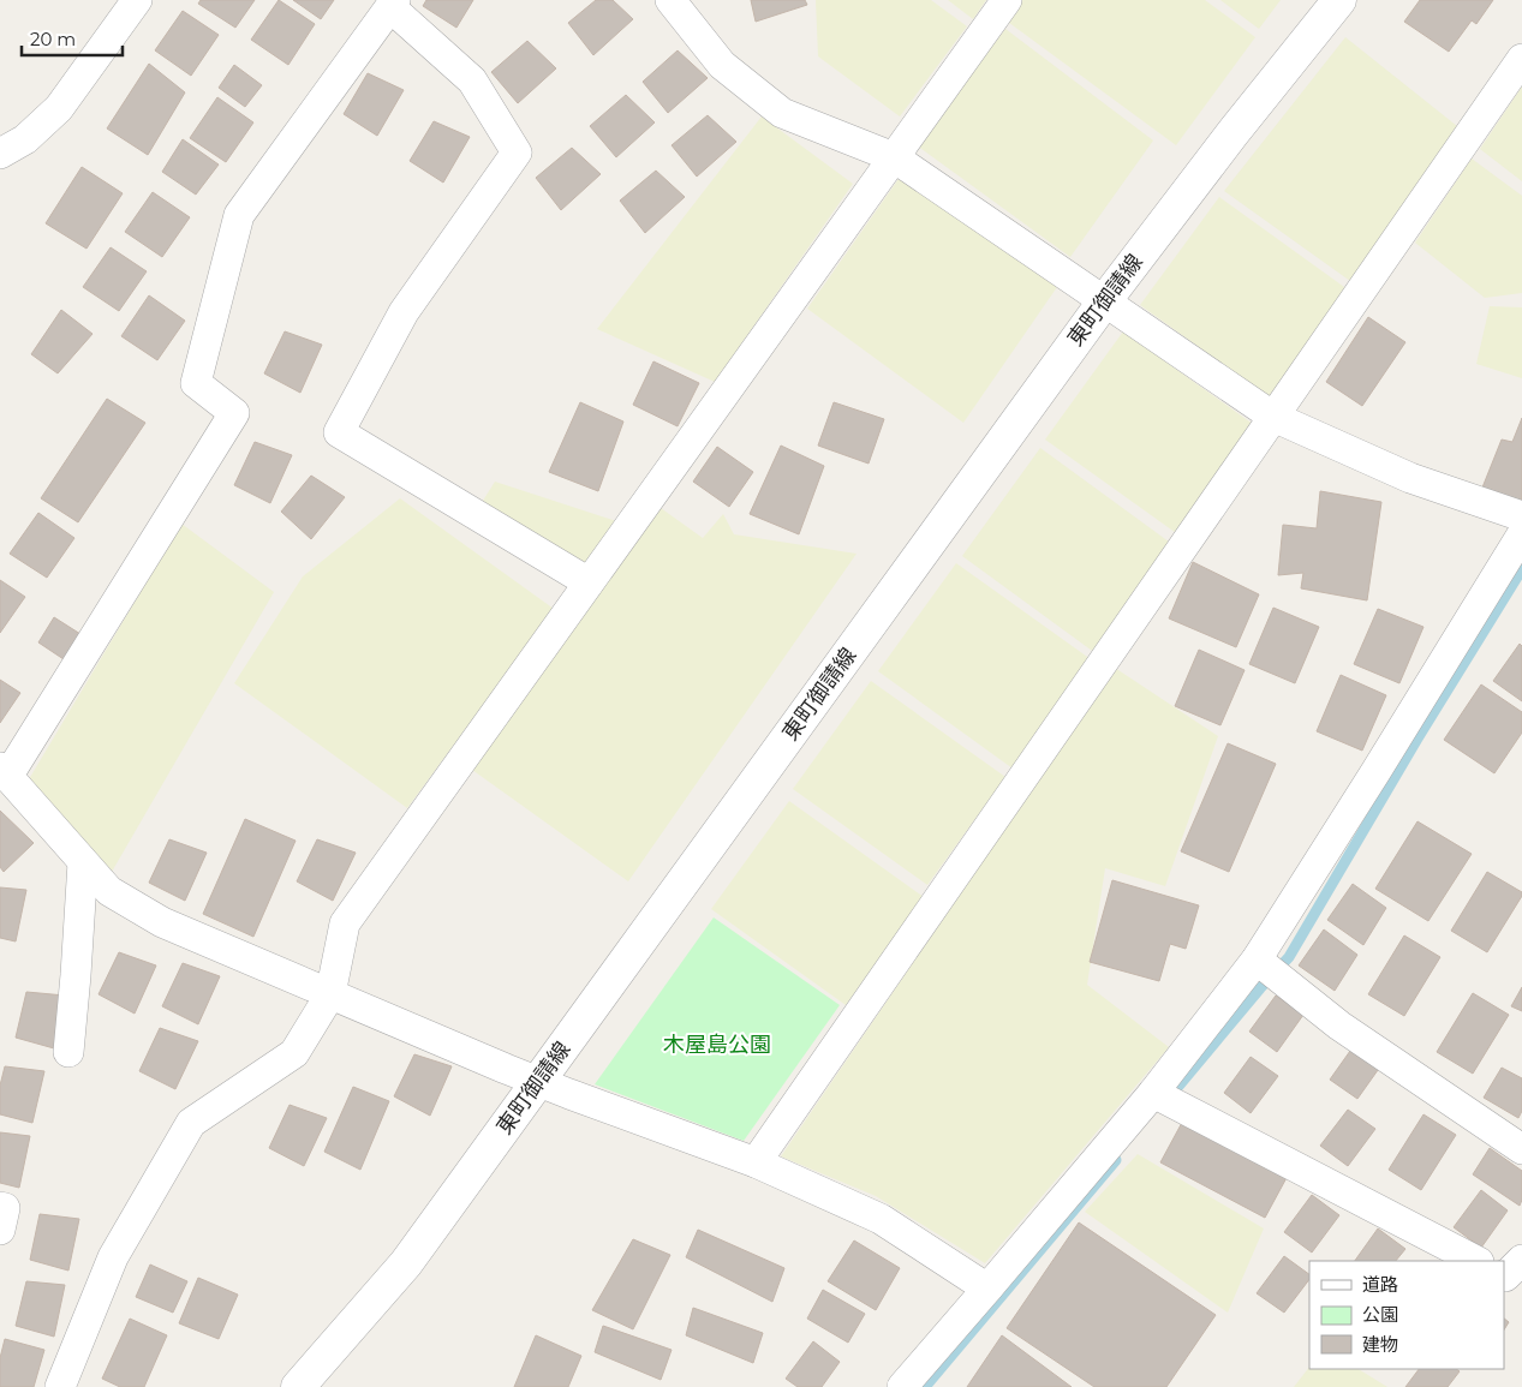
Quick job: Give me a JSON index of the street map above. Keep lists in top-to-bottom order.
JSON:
{
  "streets": {
    "street": ["東町御請線"]
  },
  "parks": ["木屋島公園"],
  "legend": ["道路", "公園", "建物"],
  "scale_bar": "20 m"
}
